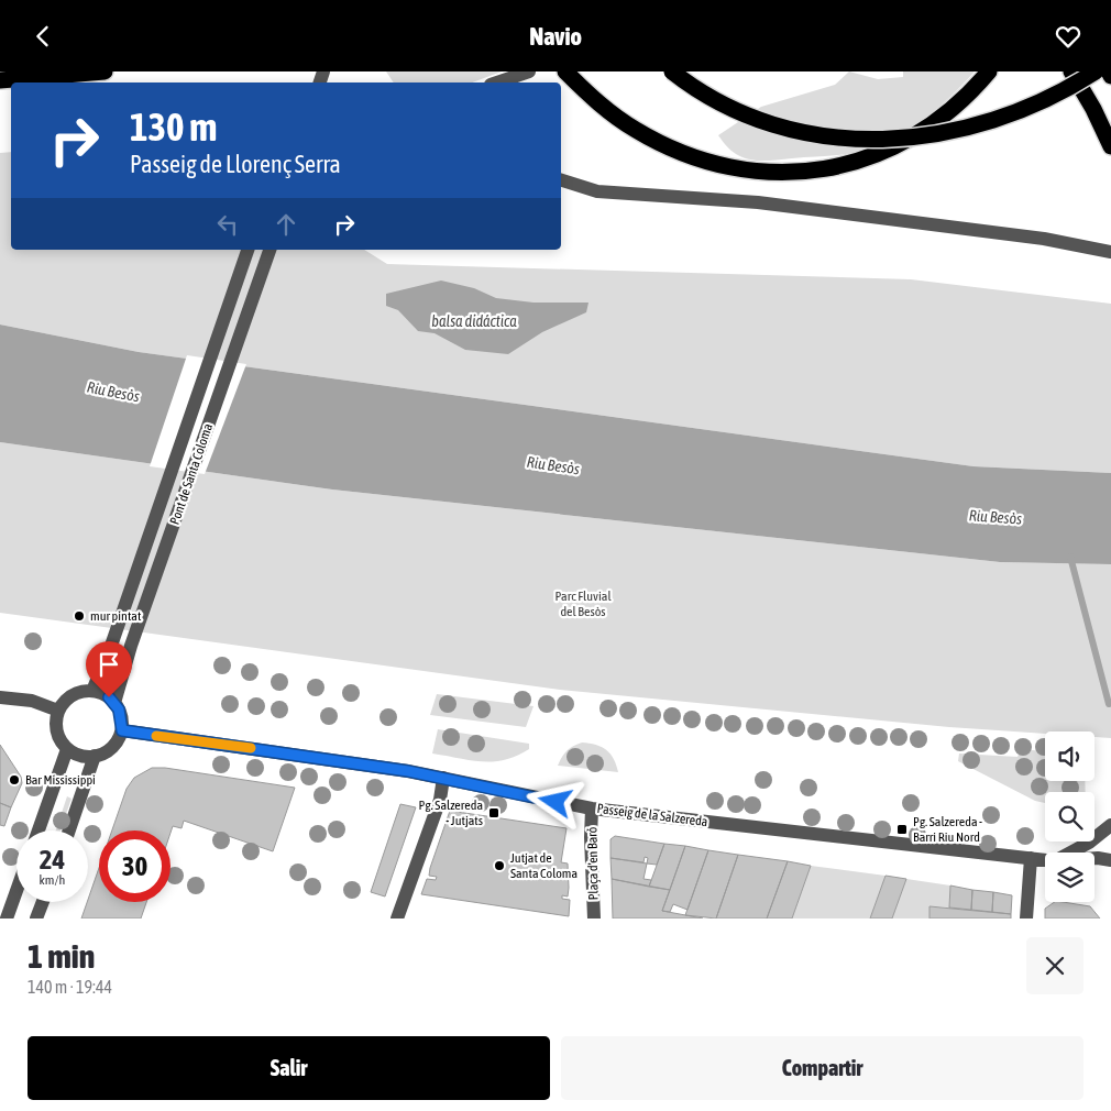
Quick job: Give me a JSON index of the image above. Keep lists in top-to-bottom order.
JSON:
{
  "streets": {
    "street": ["Pont de Santa Coloma", "Passeig de la Salzereda", "Plaça d'en Baró"]
  },
  "crossings": [
    ["Pont de Santa Coloma", "Passeig de la Salzereda"],
    ["Passeig de la Salzereda", "Plaça d'en Baró"]
  ],
  "water": ["balsa didáctica", "Riu Besòs"],
  "parks": ["Parc Fluvial del Besòs"],
  "places": {
    "other": ["mur pintat", "Bar Mississippi", "Jutjat de Santa Coloma"],
    "transit": ["Pg. Salzereda - Jutjats", "Pg. Salzereda - Barri Riu Nord"]
  },
  "page": {
    "header": "Navio",
    "turn": ["130 m", "Passeig de Llorenç Serra"],
    "speed": "24 km/h",
    "limit": "30",
    "heading": ["1 min", "140 m · 19:44"],
    "buttons": ["Salir", "Compartir"]
  }
}
